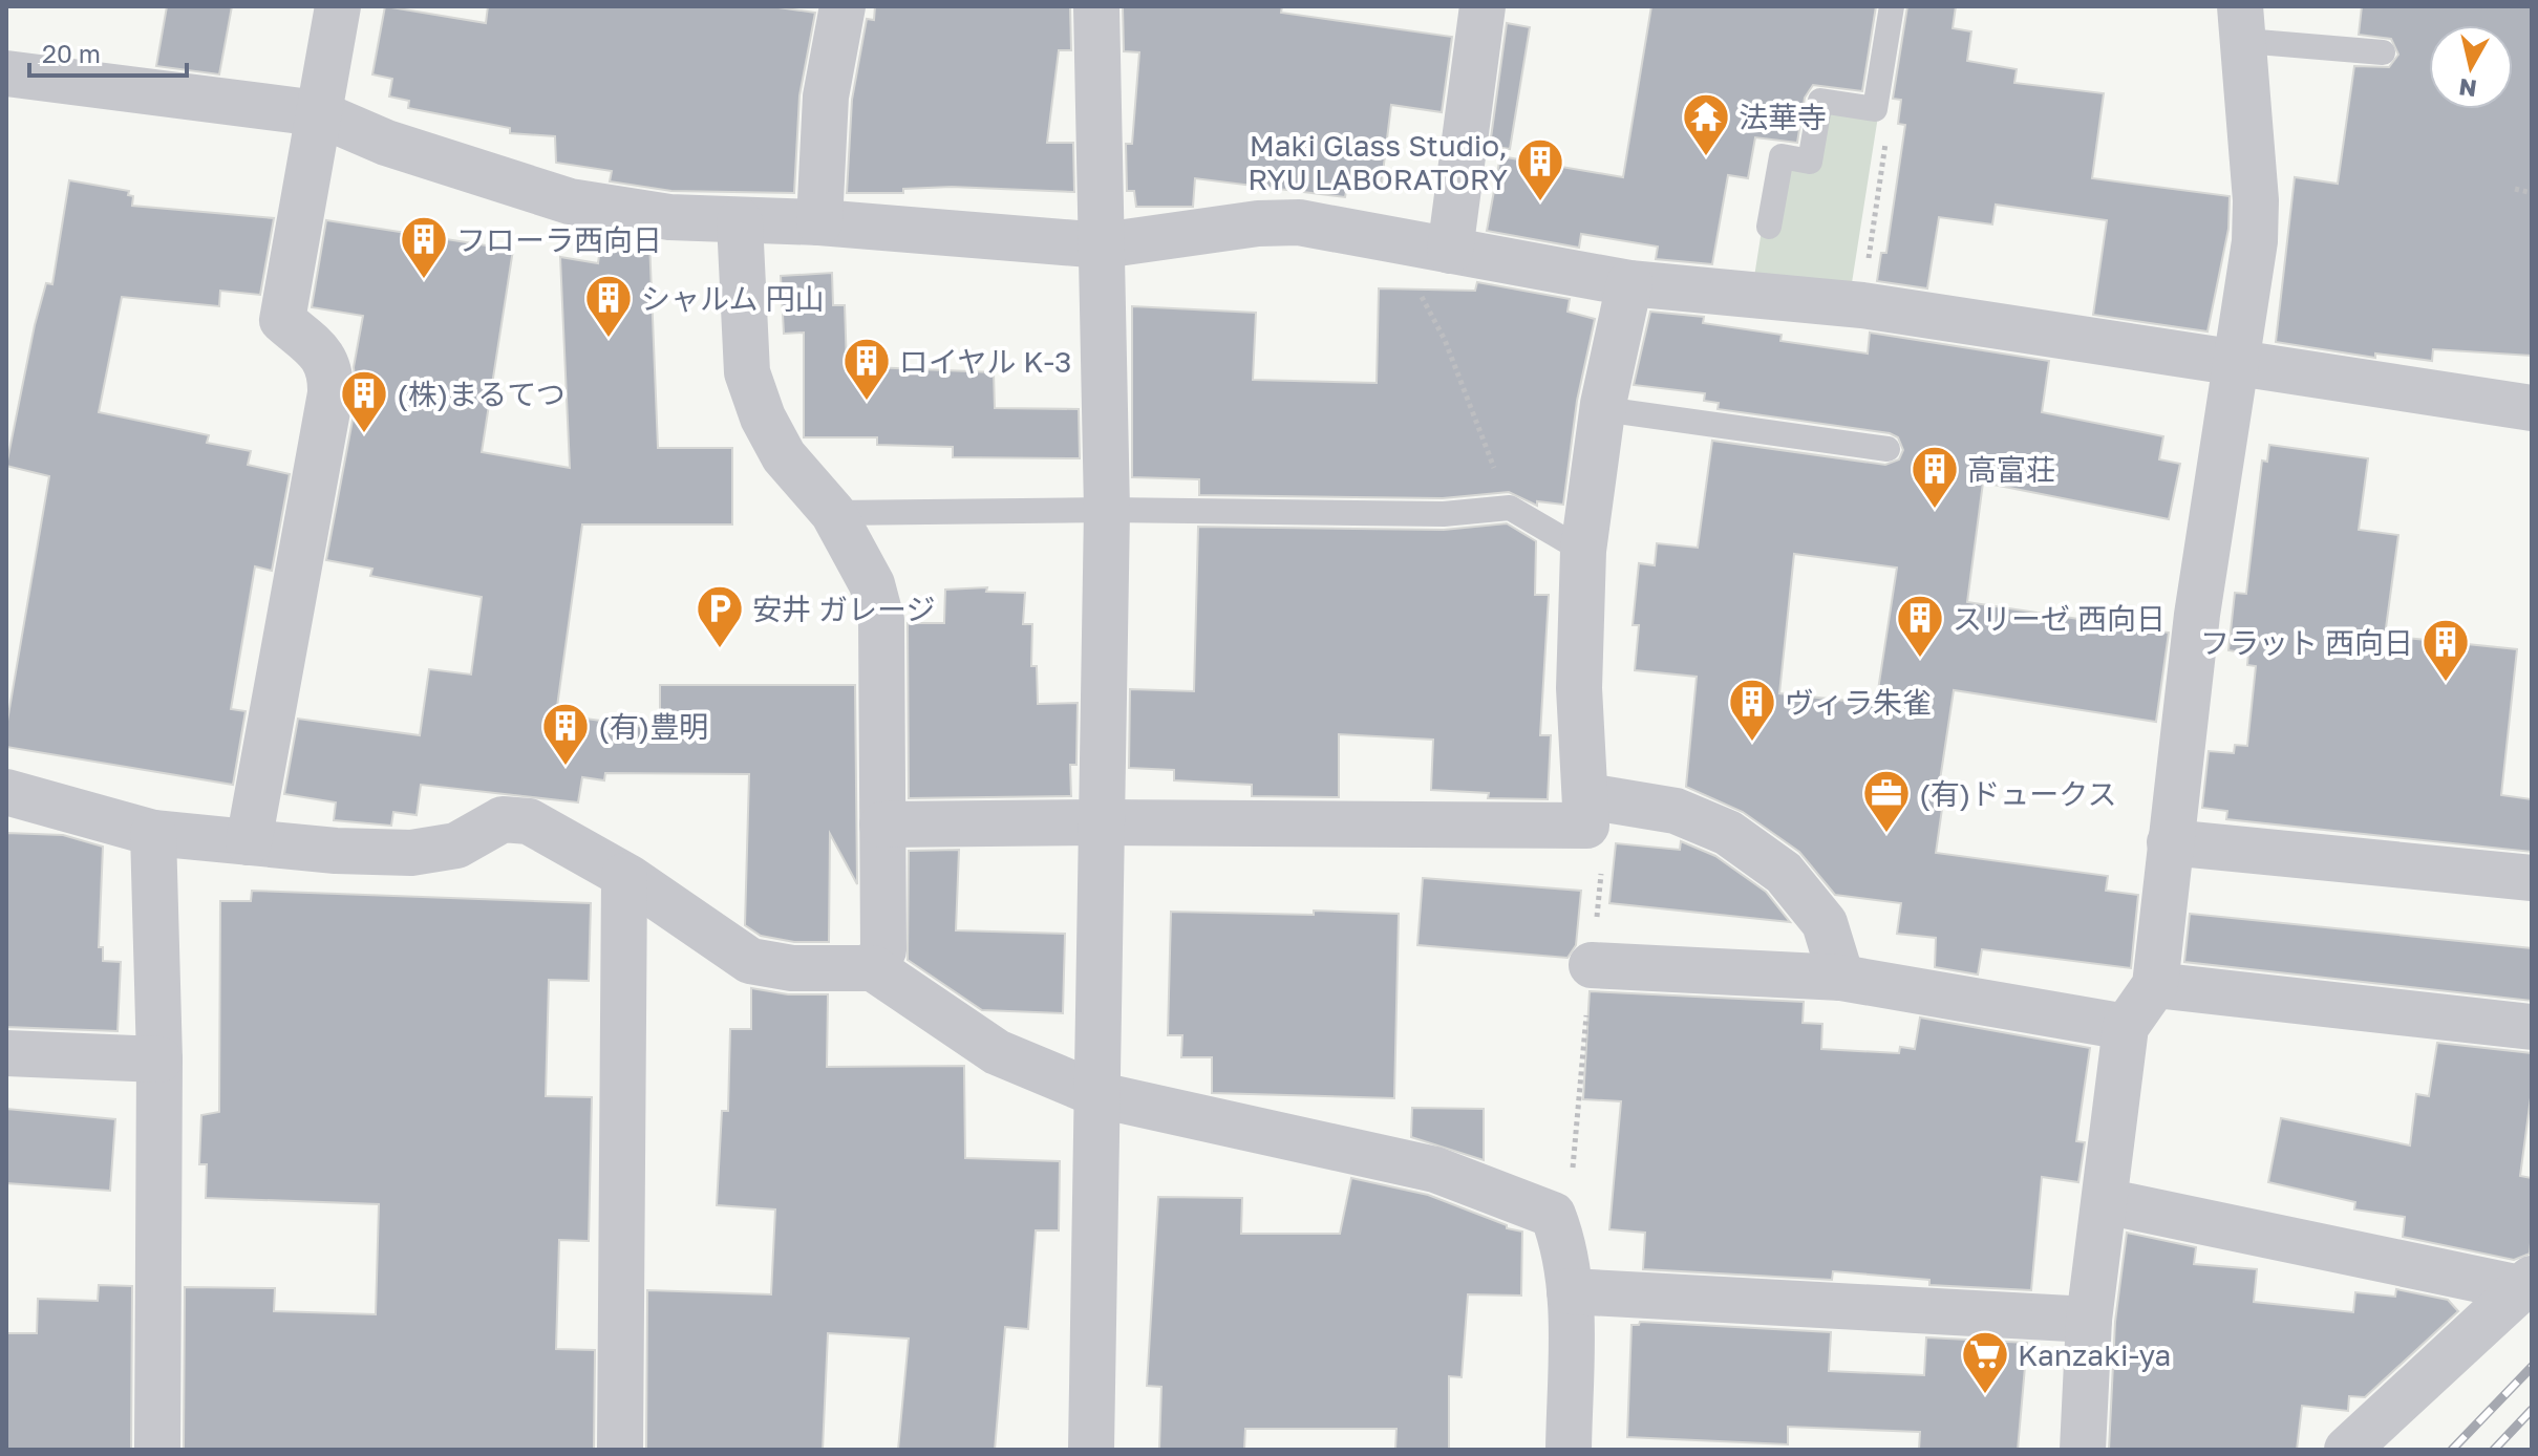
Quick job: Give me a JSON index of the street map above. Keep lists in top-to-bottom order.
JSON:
{
  "places": {
    "temple": ["法華寺"],
    "building": [
      "Maki Glass Studio, RYU LABORATORY",
      "フローラ西向日",
      "シャルム 円山",
      "ロイヤル K-3",
      "(株)まるてつ",
      "高富荘",
      "スリーゼ 西向日",
      "フラット 西向日",
      "ヴィラ朱雀",
      "(有)豊明"
    ],
    "parking": ["安井 ガレージ"],
    "office": ["(有)ドュークス"],
    "supermarket": ["Kanzaki-ya"]
  },
  "scale_bar": "20 m",
  "north": "bottom"
}
